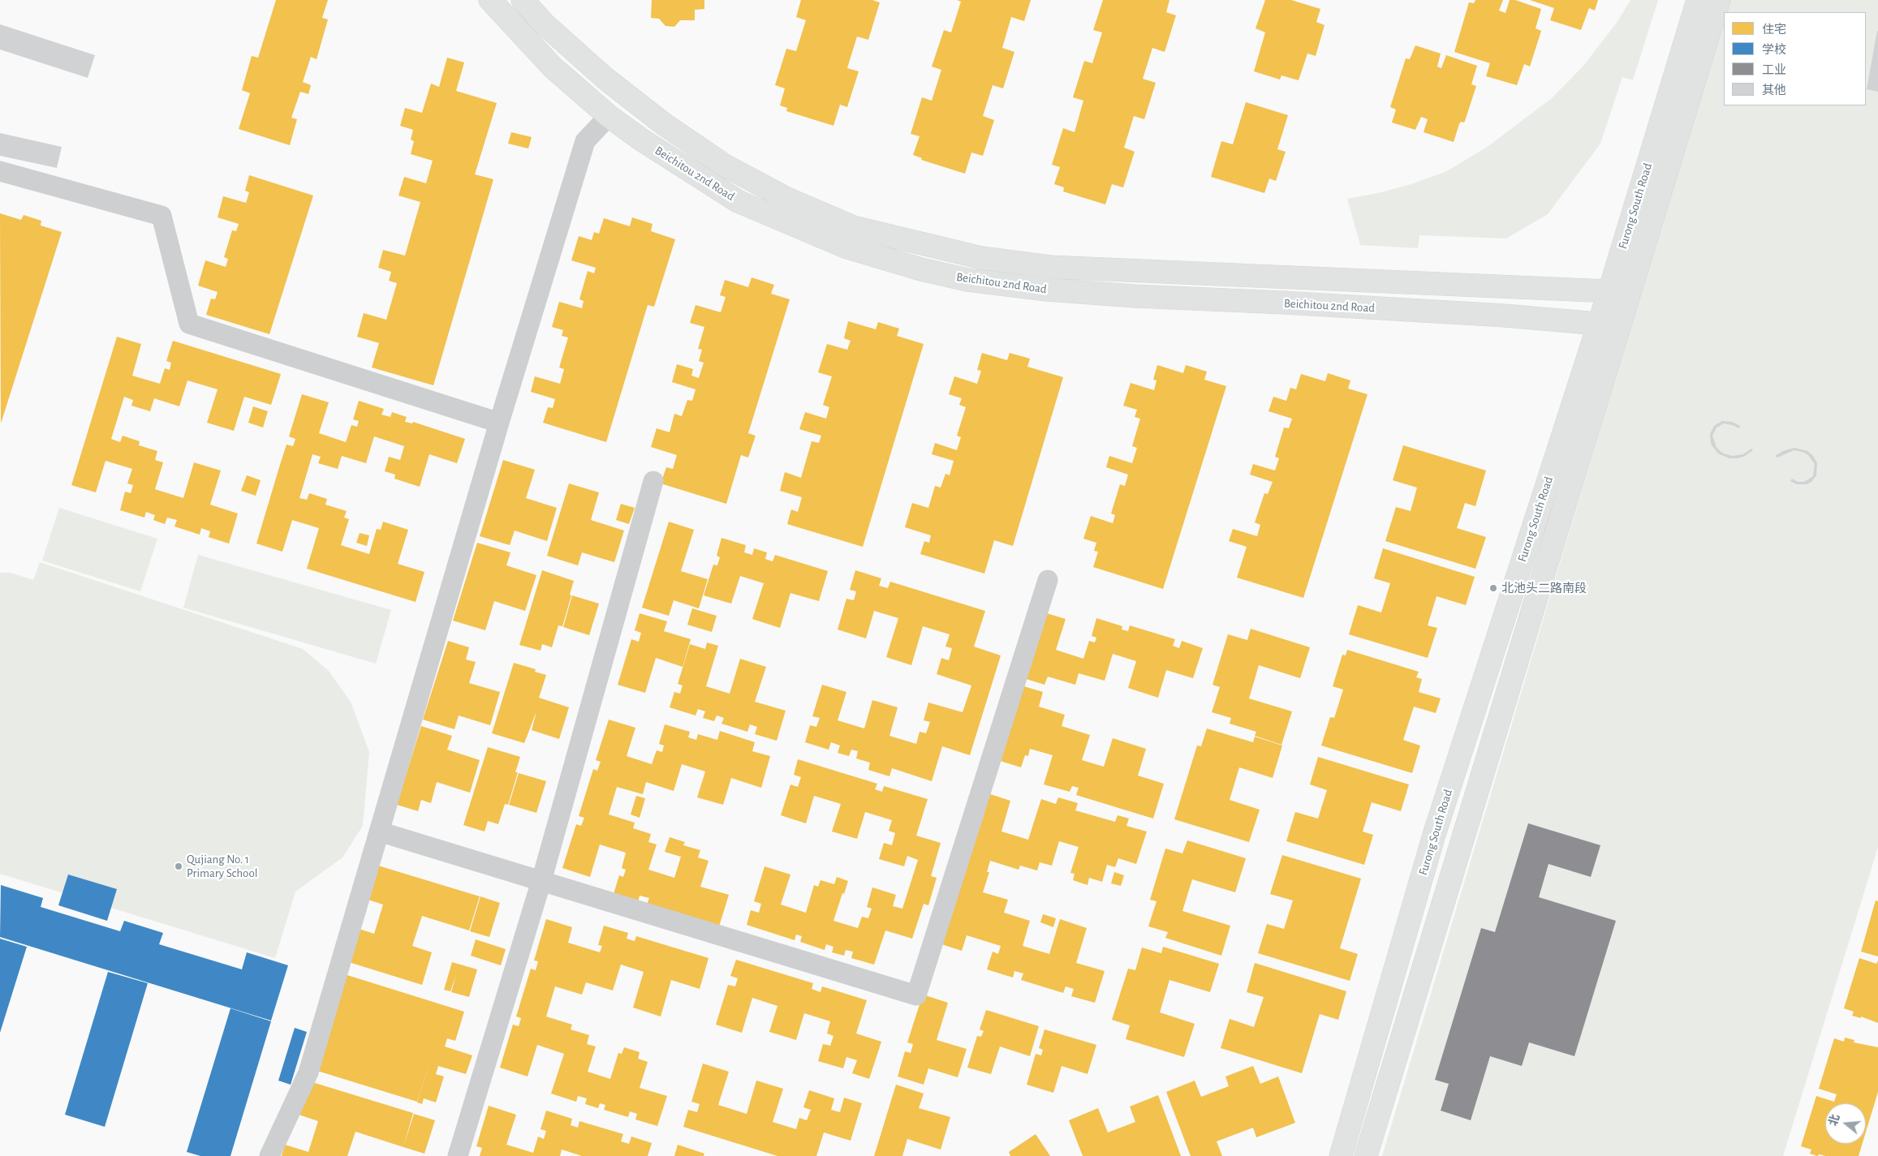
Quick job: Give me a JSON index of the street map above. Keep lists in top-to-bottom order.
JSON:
{
  "streets": {
    "main road": ["Beichitou 2nd Road", "Furong South Road"]
  },
  "crossings": [
    ["Beichitou 2nd Road", "Furong South Road"]
  ],
  "places": ["北池头二路南段", "Qujiang No. 1 Primary School"],
  "legend": [
    "住宅",
    "学校",
    "工业",
    "其他"
  ],
  "north": "left"
}
